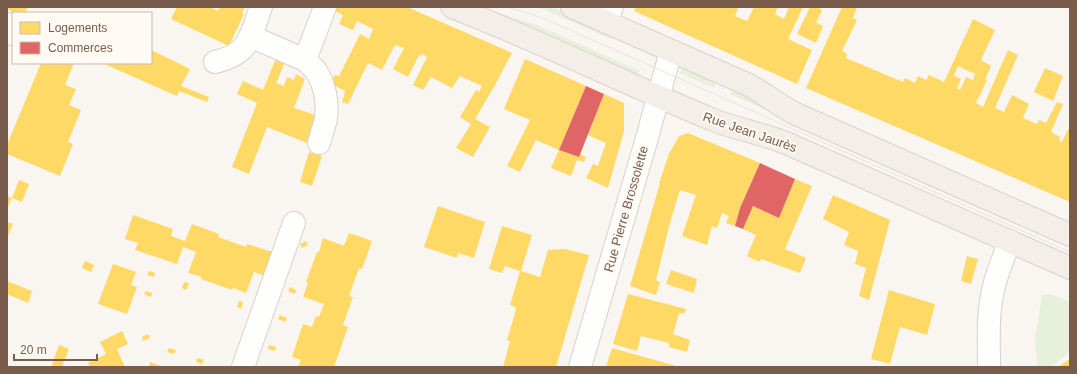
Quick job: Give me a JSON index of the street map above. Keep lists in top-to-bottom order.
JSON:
{
  "streets": {
    "main road": ["Rue Jean Jaurès"],
    "street": ["Rue Pierre Brossolette"]
  },
  "crossings": [
    ["Rue Jean Jaurès", "Rue Pierre Brossolette"]
  ],
  "legend": ["Logements", "Commerces"],
  "scale_bar": "20 m"
}
